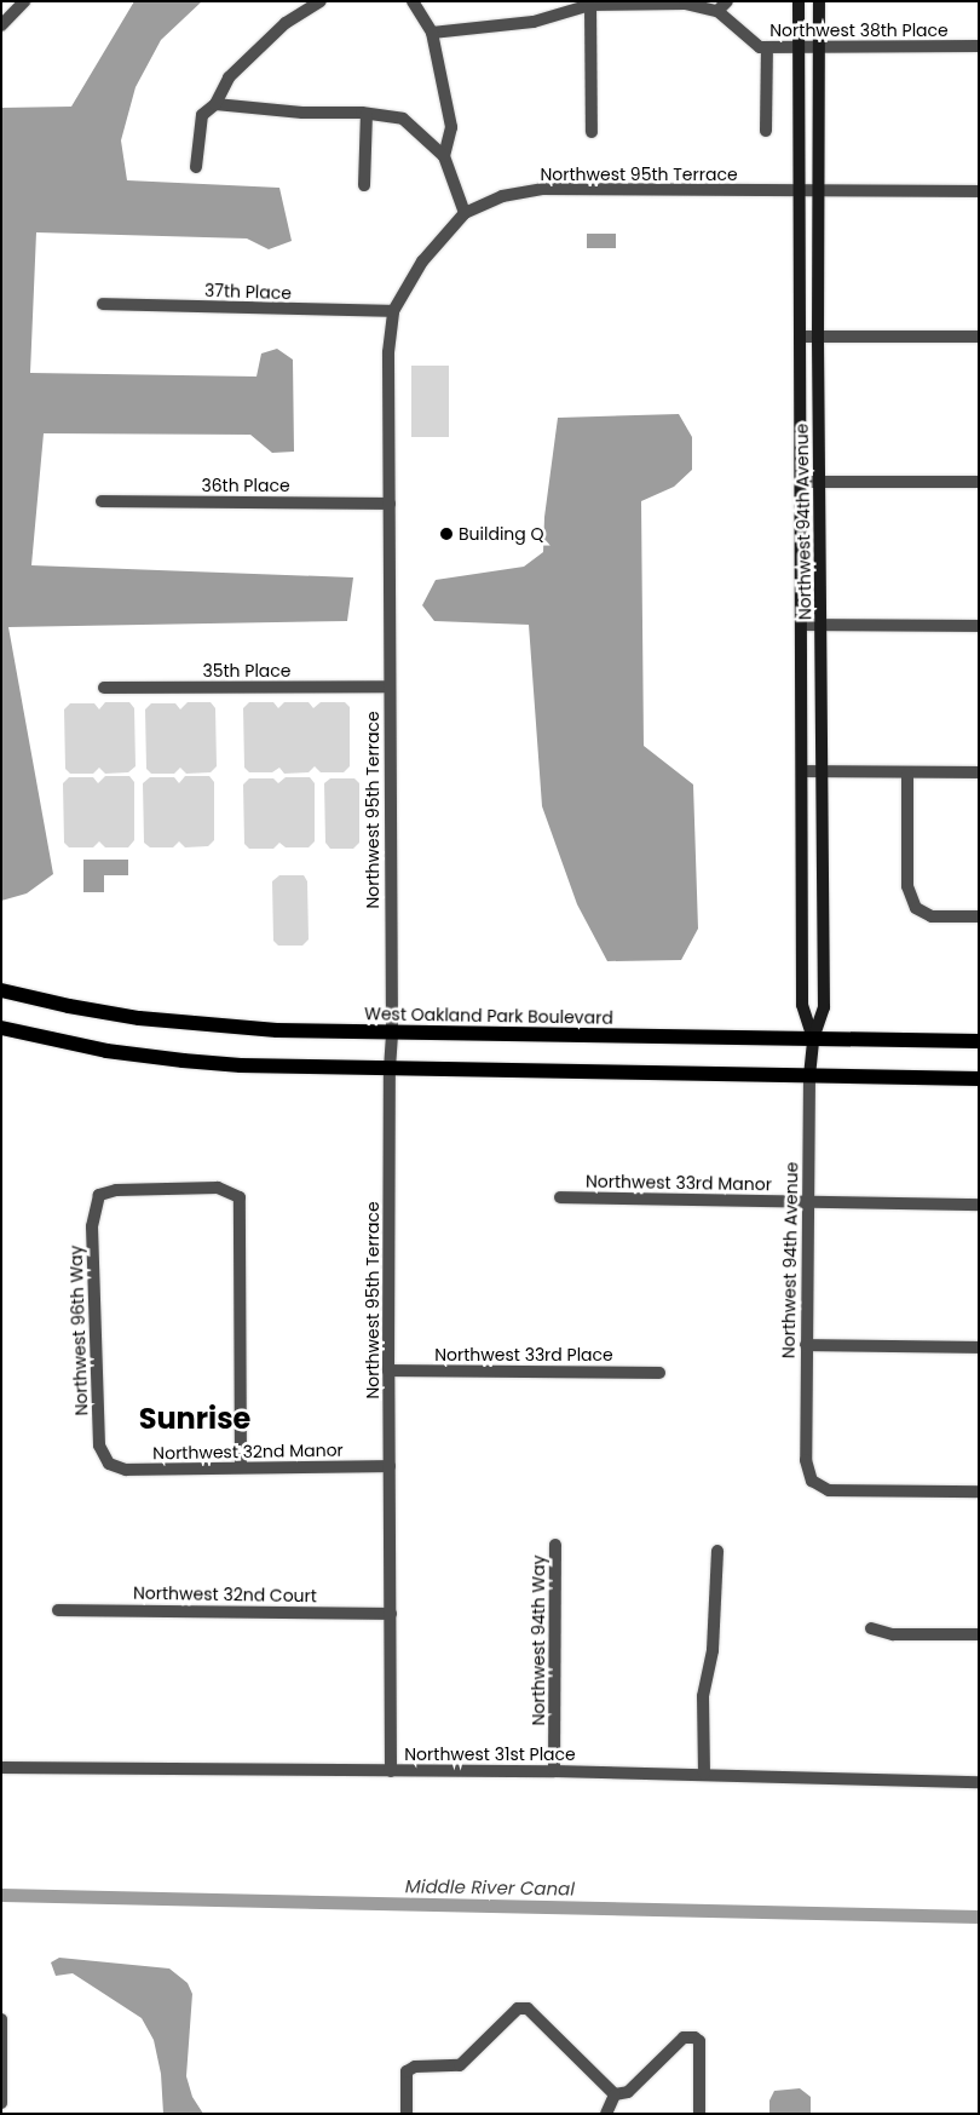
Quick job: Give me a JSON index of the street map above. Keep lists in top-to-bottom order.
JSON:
{
  "streets": {
    "main road": ["West Oakland Park Boulevard"],
    "street": [
      "Northwest 38th Place",
      "Northwest 95th Terrace",
      "37th Place",
      "36th Place",
      "Northwest 94th Avenue",
      "35th Place",
      "Northwest 33rd Manor",
      "Northwest 96th Way",
      "Northwest 33rd Place",
      "Northwest 32nd Manor",
      "Northwest 32nd Court",
      "Northwest 94th Way",
      "Northwest 31st Place"
    ]
  },
  "crossings": [
    ["Northwest 38th Place", "Northwest 94th Avenue"],
    ["Northwest 95th Terrace", "37th Place"],
    ["Northwest 95th Terrace", "36th Place"],
    ["Northwest 95th Terrace", "Northwest 94th Avenue"],
    ["Northwest 95th Terrace", "35th Place"],
    ["Northwest 95th Terrace", "West Oakland Park Boulevard"],
    ["Northwest 95th Terrace", "Northwest 33rd Place"],
    ["Northwest 95th Terrace", "Northwest 32nd Manor"],
    ["Northwest 95th Terrace", "Northwest 32nd Court"],
    ["Northwest 95th Terrace", "Northwest 31st Place"],
    ["Northwest 94th Avenue", "West Oakland Park Boulevard"],
    ["Northwest 94th Avenue", "Northwest 33rd Manor"],
    ["Northwest 96th Way", "Northwest 32nd Manor"],
    ["Northwest 94th Way", "Northwest 31st Place"]
  ],
  "districts": ["Sunrise"],
  "water": ["Middle River Canal"],
  "places": ["Building Q"]
}
